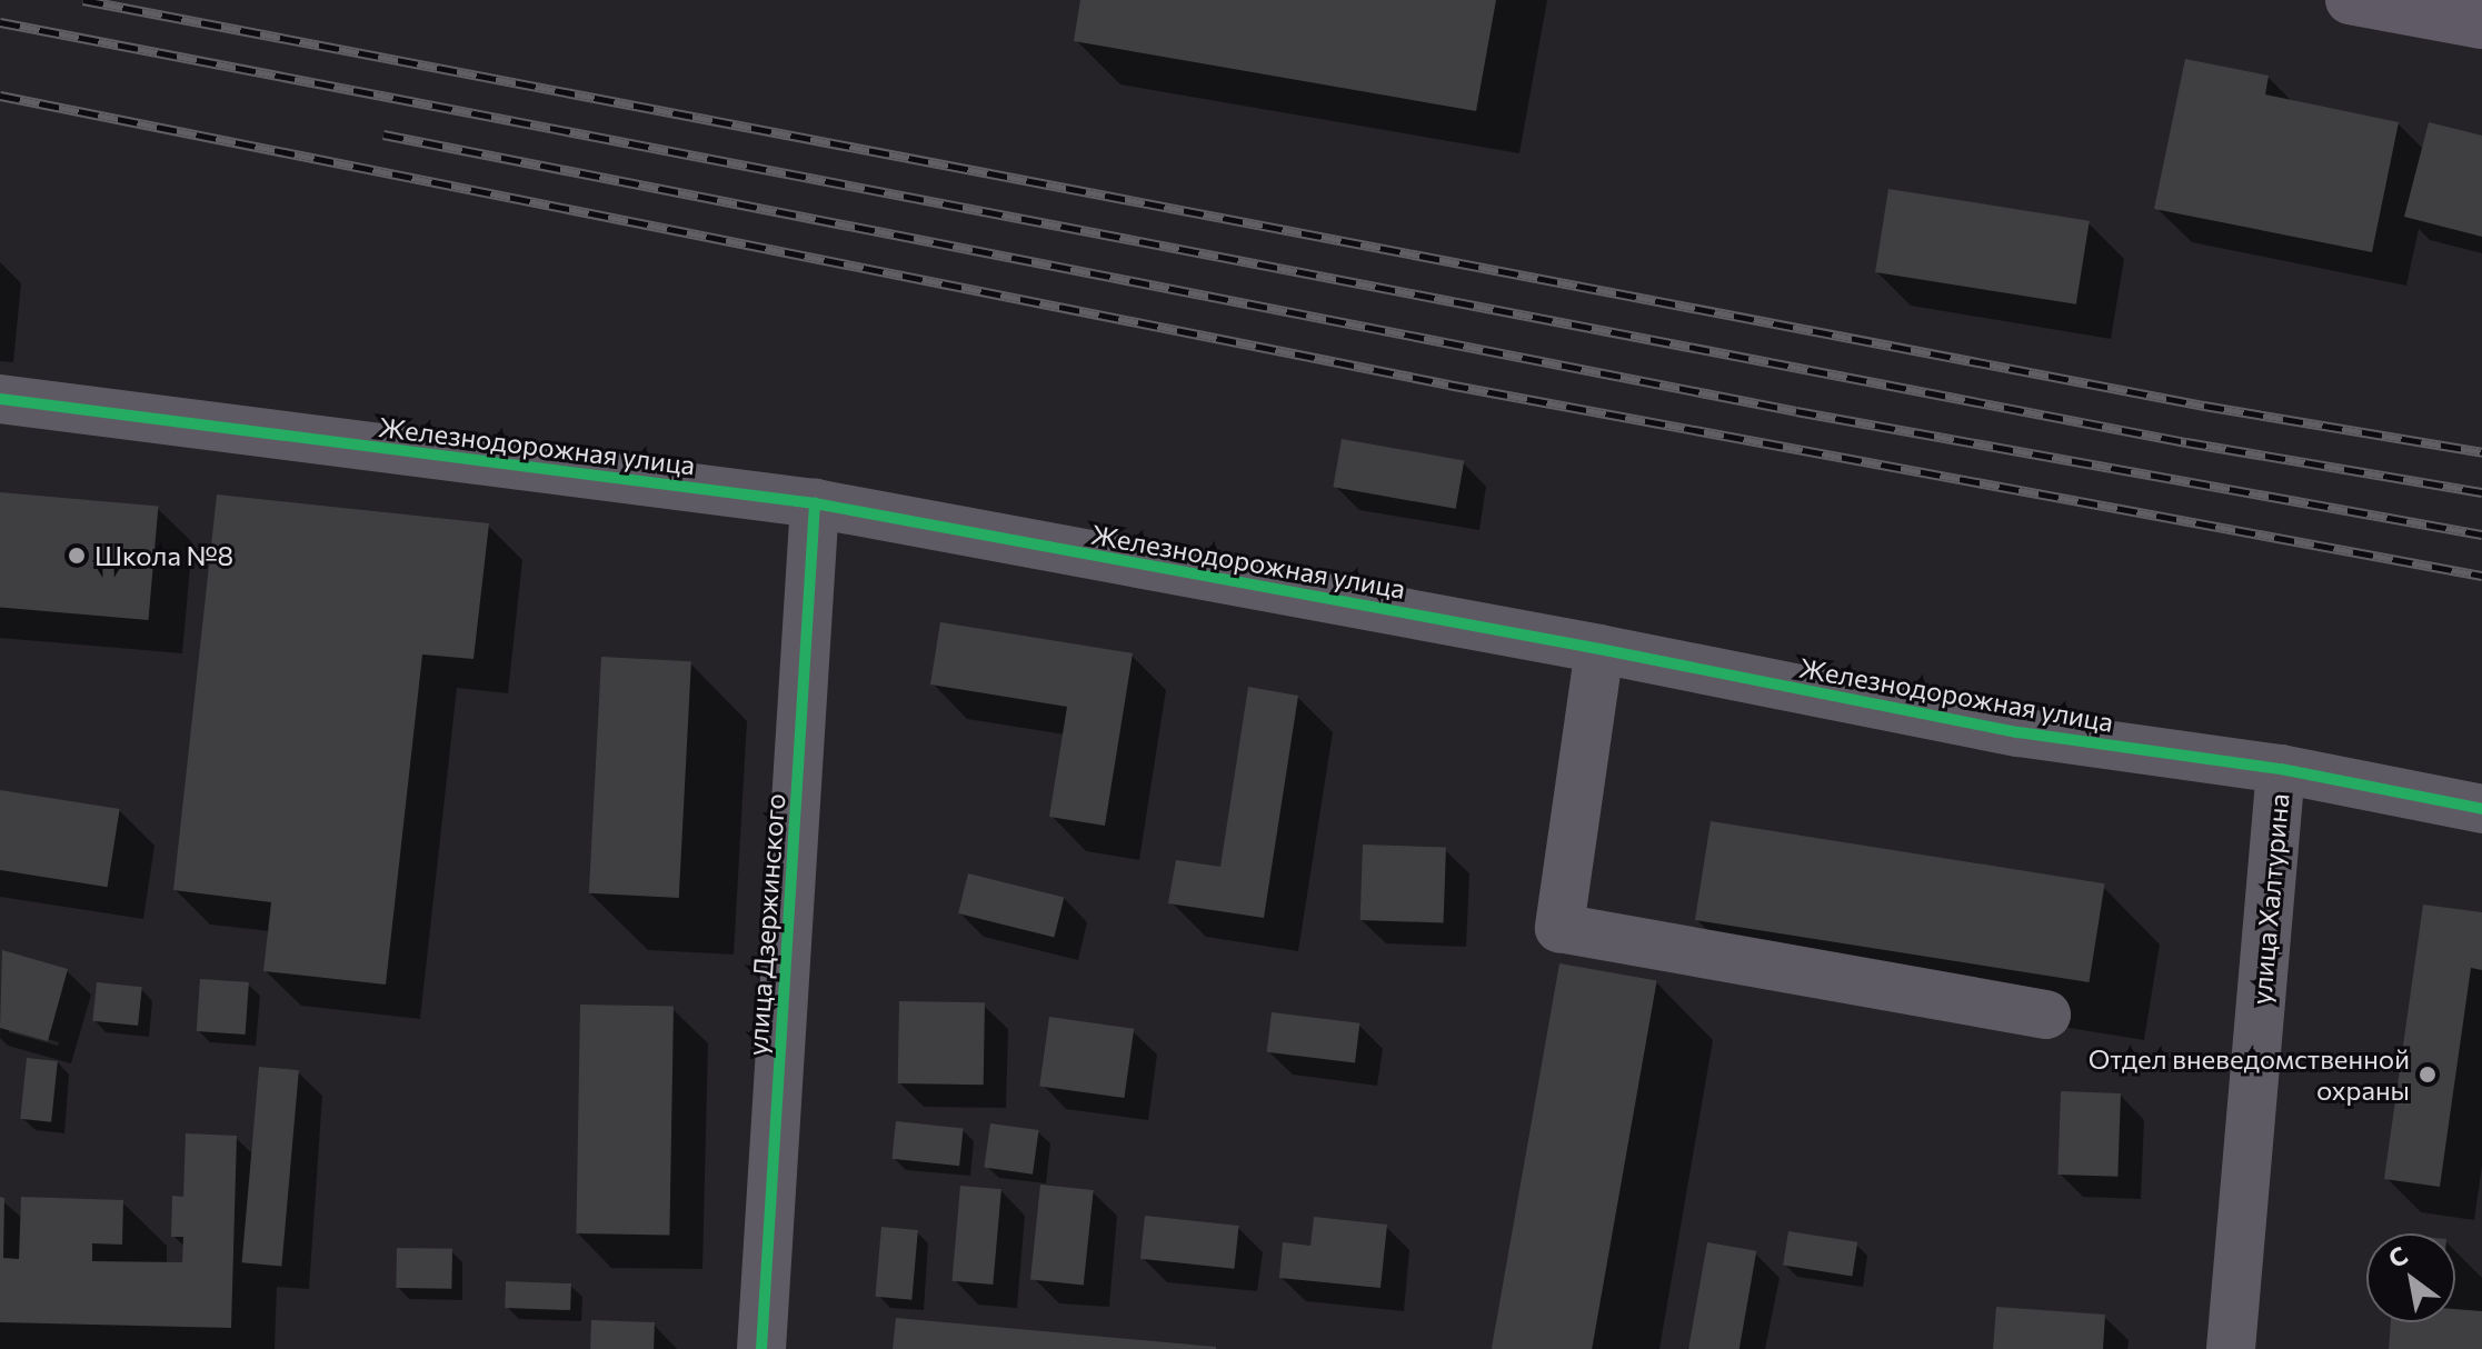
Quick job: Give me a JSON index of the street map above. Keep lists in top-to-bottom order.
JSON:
{
  "streets": {
    "street": ["Железнодорожная улица", "улица Халтурина", "улица Дзержинского"]
  },
  "crossings": [
    ["Железнодорожная улица", "улица Халтурина"],
    ["Железнодорожная улица", "улица Дзержинского"]
  ],
  "places": ["Школа №8", "Отдел вневедомственной охраны"],
  "north": "top left"
}
